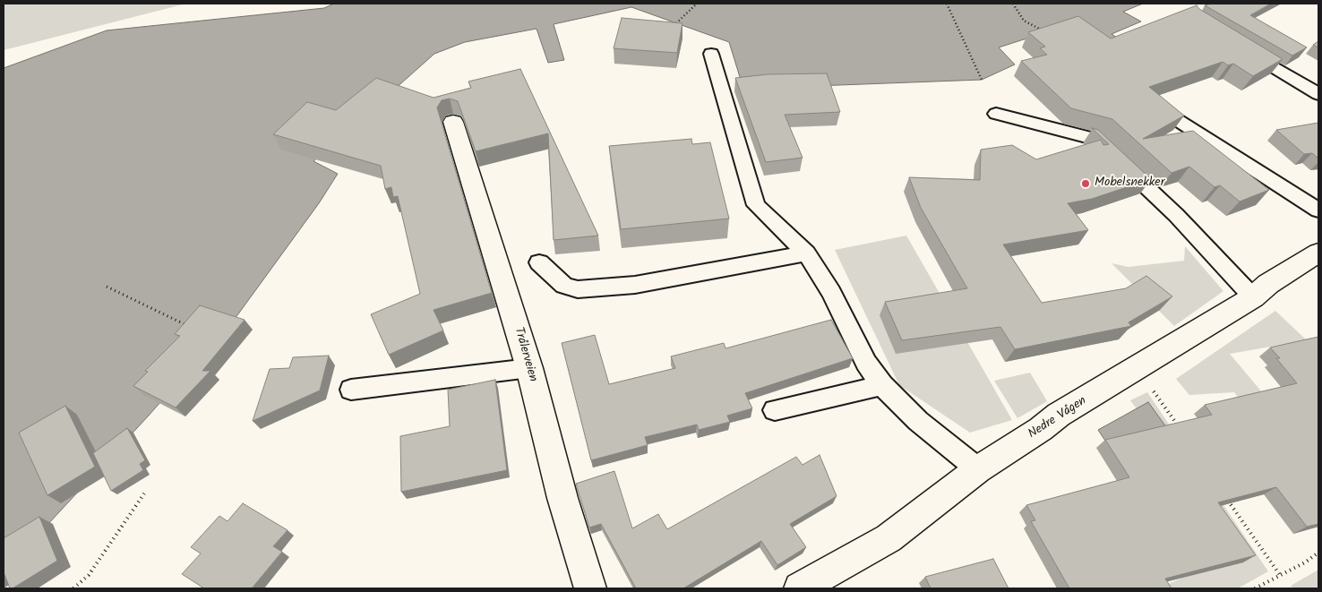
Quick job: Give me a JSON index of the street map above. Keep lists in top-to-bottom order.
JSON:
{
  "streets": {
    "street": ["Trålerveien", "Nedre Vågen"]
  },
  "places": ["Mobelsnekker"]
}
